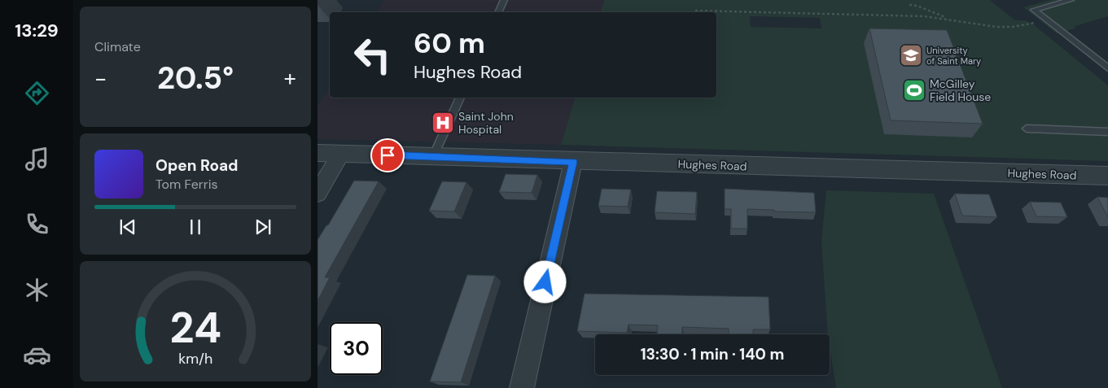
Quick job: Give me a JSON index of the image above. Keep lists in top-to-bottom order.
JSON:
{
  "streets": {
    "street": ["Hughes Road"]
  },
  "places": {
    "school or university": ["University of Saint Mary"],
    "sports": ["McGilley Field House"],
    "hospital": ["Saint John Hospital"]
  },
  "page": {
    "tabs": "13:29",
    "tile": "Climate",
    "turn": ["60 m", "Hughes Road"],
    "heat": ["−", "20.5°", "+"],
    "song": ["Open Road", "Tom Ferris"],
    "limit": "30",
    "trip": "13:30 · 1 min · 140 m",
    "gauge": ["24", "km/h"]
  }
}
